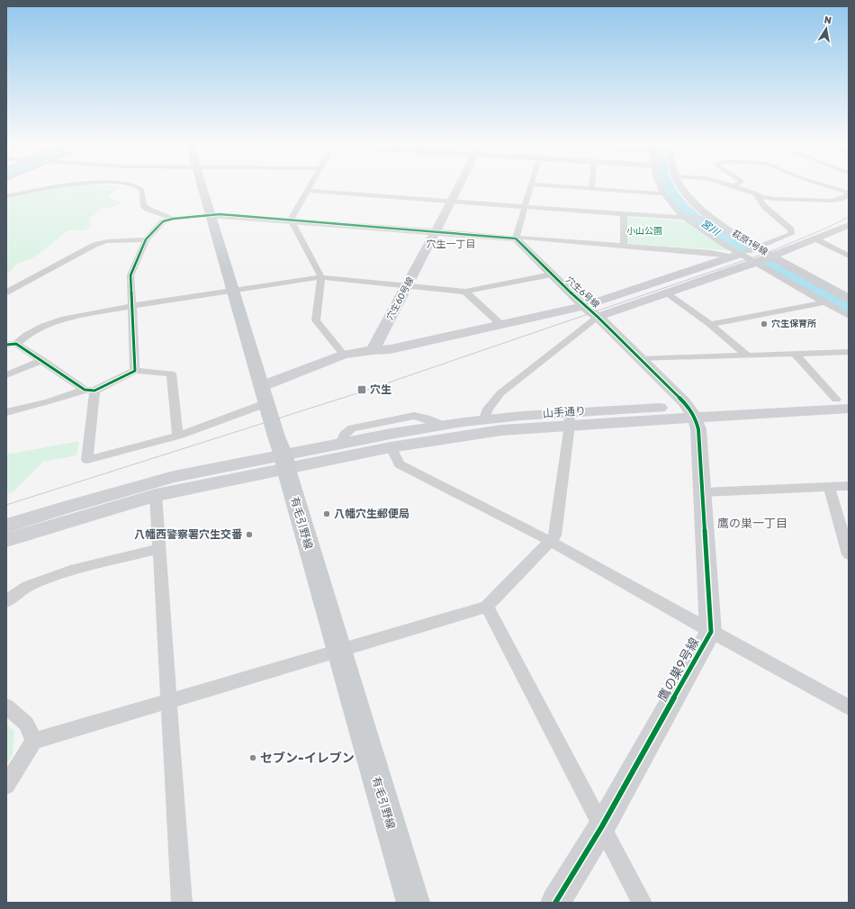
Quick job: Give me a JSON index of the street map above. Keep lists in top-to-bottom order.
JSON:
{
  "streets": {
    "main road": ["有毛引野線"],
    "street": [
      "萩原1号線",
      "穴生6号線",
      "穴生60号線",
      "山手通り",
      "鷹の巣9号線"
    ]
  },
  "crossings": [
    ["穴生6号線", "山手通り"],
    ["穴生6号線", "鷹の巣9号線"],
    ["山手通り", "有毛引野線"],
    ["山手通り", "鷹の巣9号線"]
  ],
  "districts": ["穴生一丁目", "鷹の巣一丁目"],
  "water": ["宮川"],
  "parks": ["小山公園"],
  "places": {
    "other": [
      "穴生保育所",
      "八幡穴生郵便局",
      "八幡西警察署穴生交番",
      "セブン-イレブン"
    ],
    "transit": ["穴生"]
  },
  "north": "top"
}
